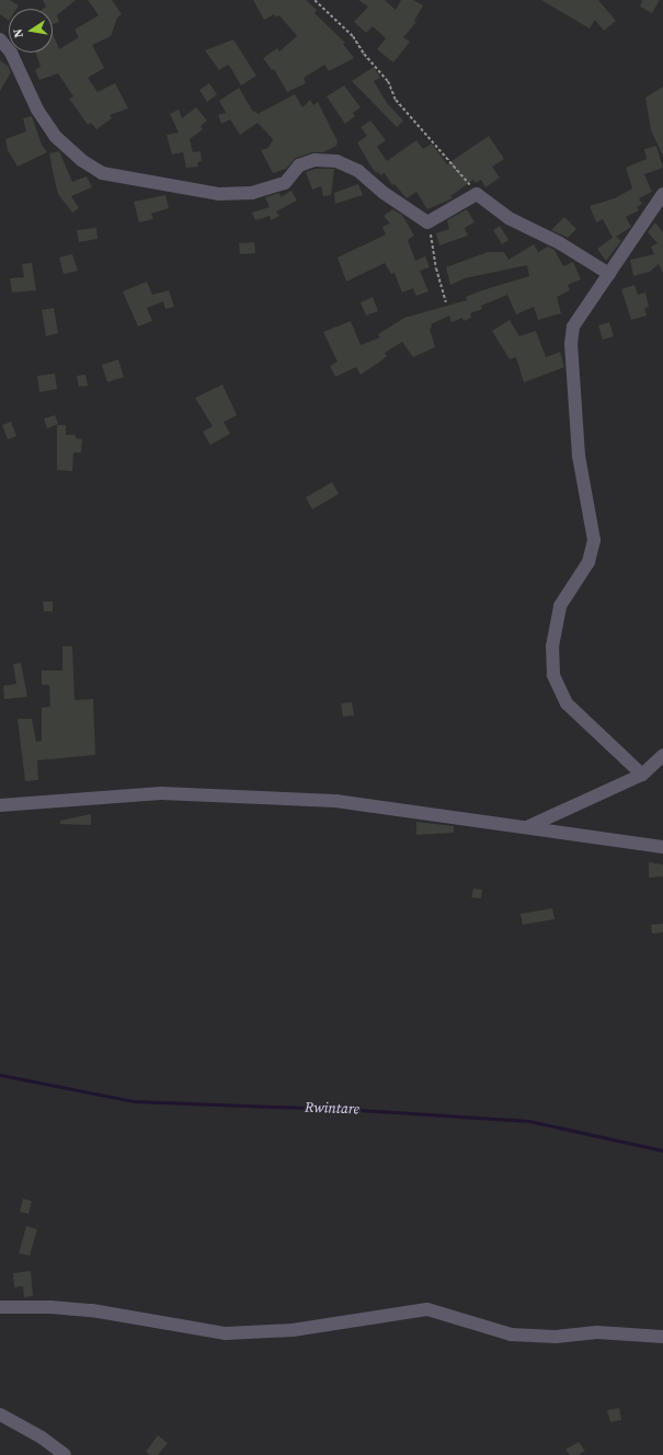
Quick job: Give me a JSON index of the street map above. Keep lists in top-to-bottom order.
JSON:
{
  "water": ["Rwintare"],
  "north": "left"
}
